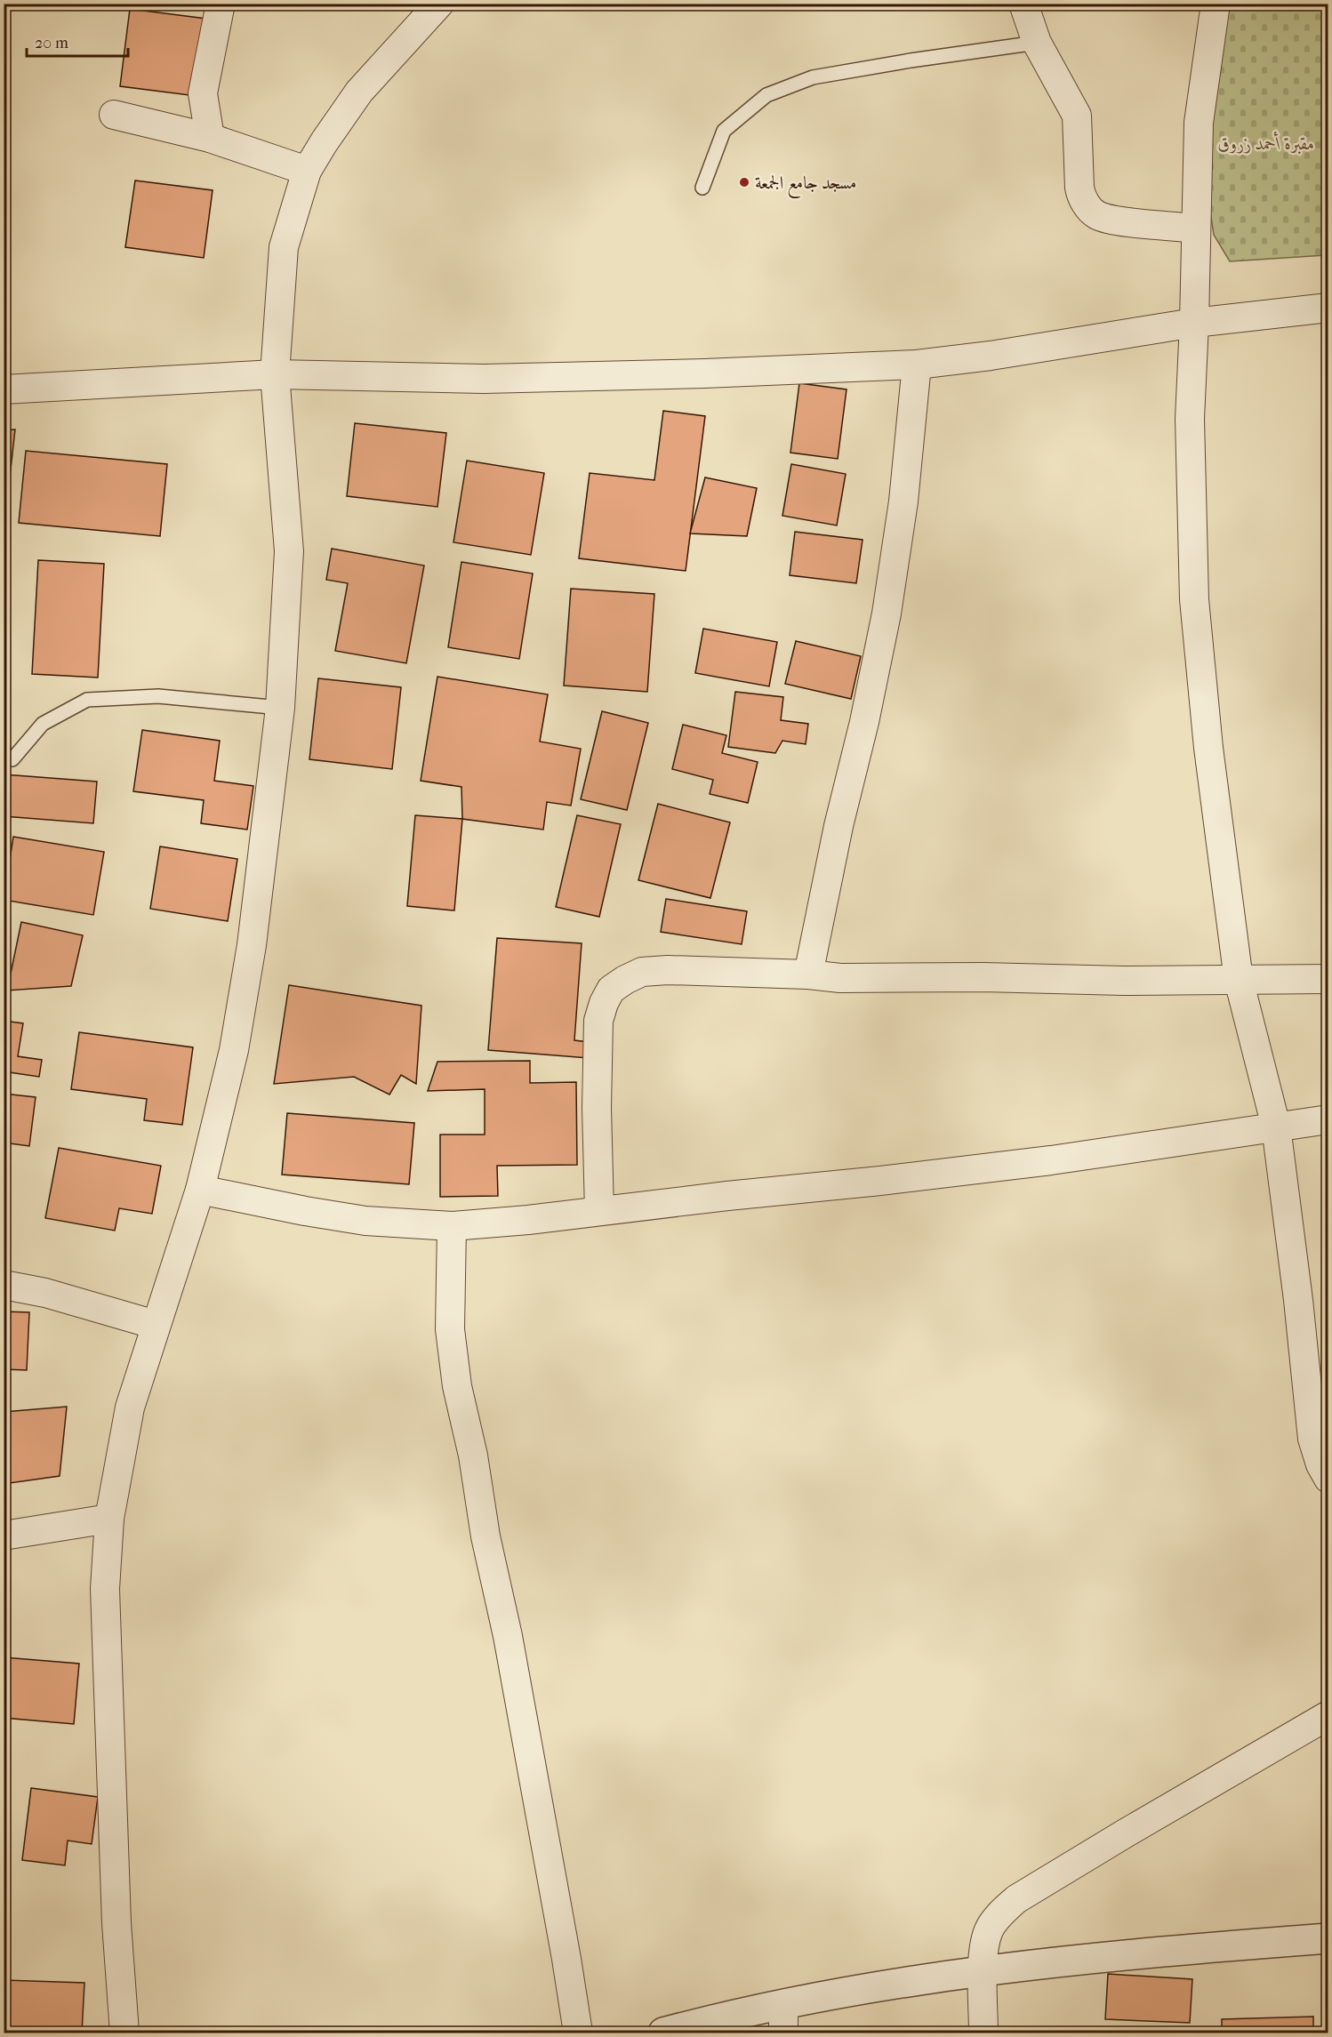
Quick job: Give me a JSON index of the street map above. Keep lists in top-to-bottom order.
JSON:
{
  "parks": ["مقبرة أحمد زروق"],
  "places": ["مسجد جامع الجمعة"],
  "scale_bar": "20 m"
}
